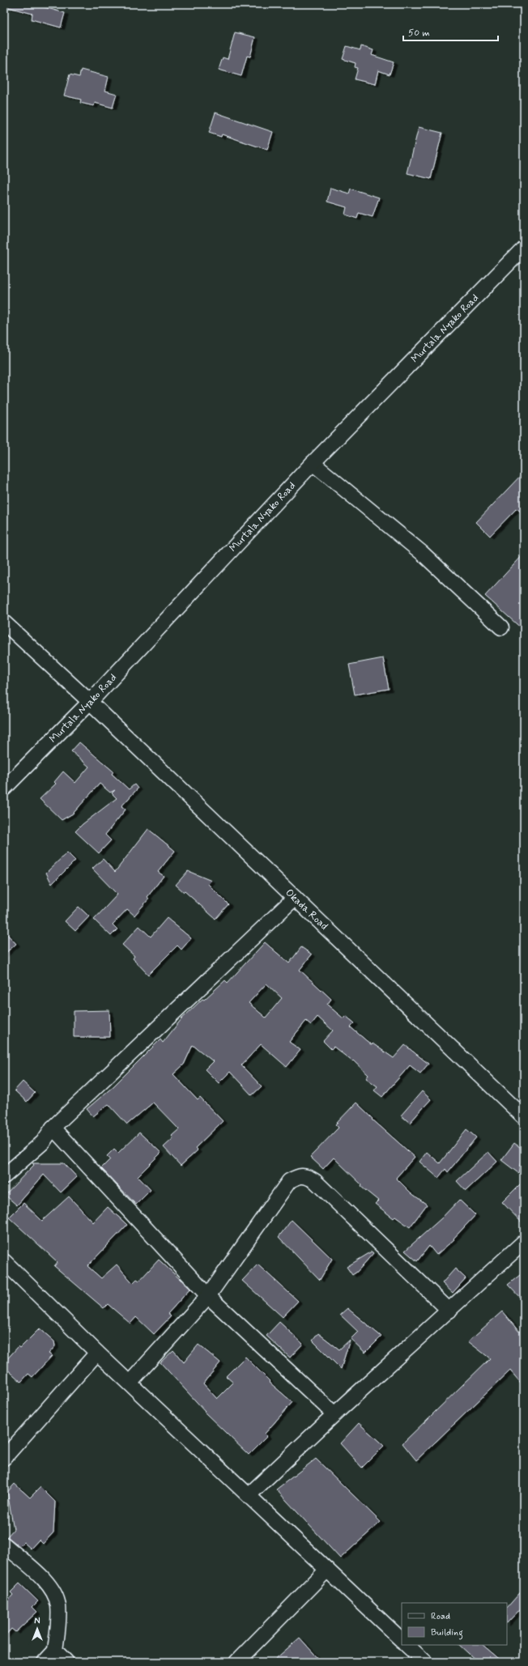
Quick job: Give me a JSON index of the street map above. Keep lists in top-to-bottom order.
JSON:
{
  "streets": {
    "street": ["Murtala Nyako Road", "Okada Road"]
  },
  "crossings": [
    ["Murtala Nyako Road", "Okada Road"]
  ],
  "legend": ["Road", "Building"],
  "scale_bar": "50 m",
  "north": "top"
}
